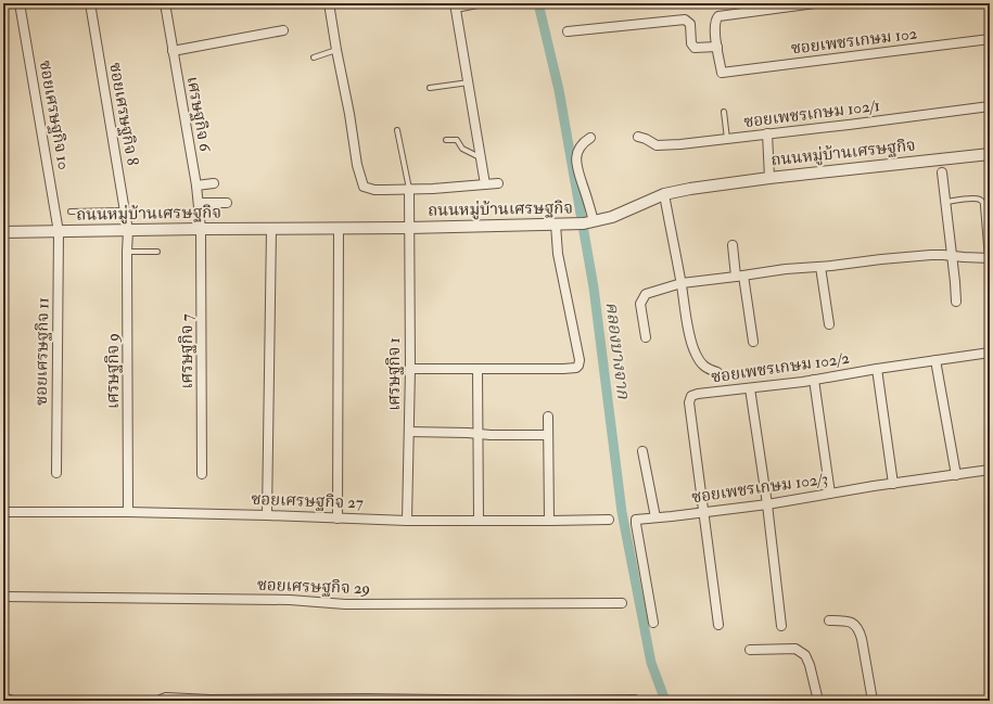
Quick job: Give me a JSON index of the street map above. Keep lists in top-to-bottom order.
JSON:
{
  "streets": {
    "street": [
      "ซอยเพชรเกษม 102",
      "ซอยเศรษฐกิจ 8",
      "เศรษฐกิจ 6",
      "ซอยเพชรเกษม 102/1",
      "ซอยเศรษฐกิจ 10",
      "ถนนหมู่บ้านเศรษฐกิจ",
      "ซอยเศรษฐกิจ 11",
      "เศรษฐกิจ 7",
      "ซอยเพชรเกษม 102/2",
      "เศรษฐกิจ 9",
      "เศรษฐกิจ 1",
      "ซอยเพชรเกษม 102/3",
      "ซอยเศรษฐกิจ 27",
      "ซอยเศรษฐกิจ 29"
    ]
  },
  "crossings": [
    ["ซอยเศรษฐกิจ 8", "ถนนหมู่บ้านเศรษฐกิจ"],
    ["ซอยเศรษฐกิจ 8", "เศรษฐกิจ 9"],
    ["เศรษฐกิจ 6", "ถนนหมู่บ้านเศรษฐกิจ"],
    ["เศรษฐกิจ 6", "เศรษฐกิจ 7"],
    ["ซอยเศรษฐกิจ 10", "ถนนหมู่บ้านเศรษฐกิจ"],
    ["ซอยเศรษฐกิจ 10", "ซอยเศรษฐกิจ 11"],
    ["ถนนหมู่บ้านเศรษฐกิจ", "ซอยเศรษฐกิจ 11"],
    ["ถนนหมู่บ้านเศรษฐกิจ", "เศรษฐกิจ 7"],
    ["ถนนหมู่บ้านเศรษฐกิจ", "เศรษฐกิจ 9"],
    ["ถนนหมู่บ้านเศรษฐกิจ", "เศรษฐกิจ 1"],
    ["ซอยเพชรเกษม 102/2", "ซอยเพชรเกษม 102/3"],
    ["เศรษฐกิจ 9", "ซอยเศรษฐกิจ 27"],
    ["เศรษฐกิจ 1", "ซอยเศรษฐกิจ 27"]
  ],
  "water": ["คลองบางจาก"]
}
